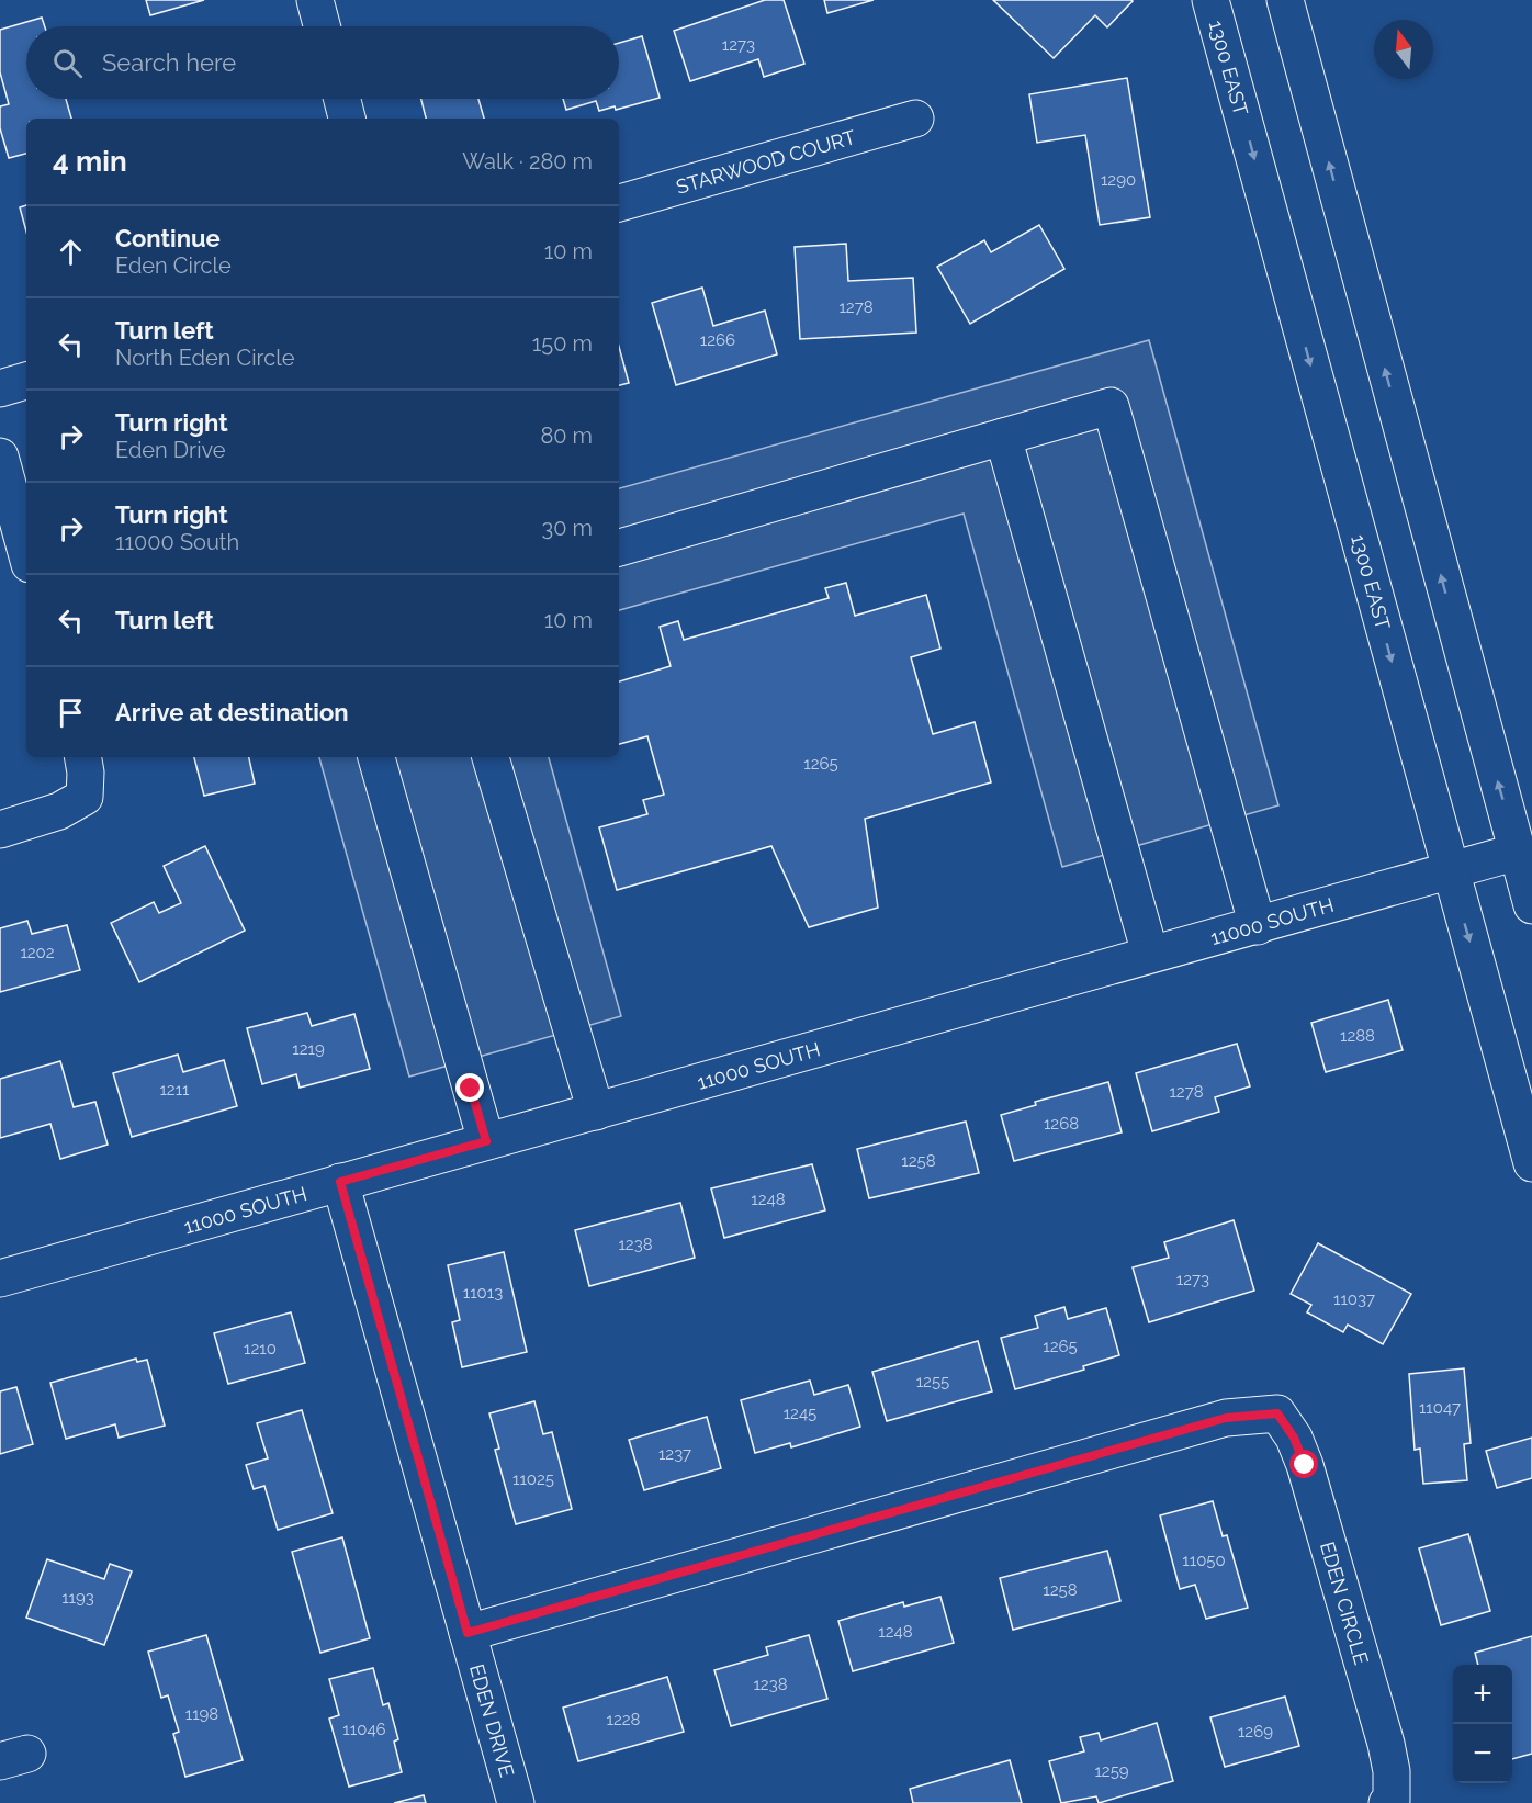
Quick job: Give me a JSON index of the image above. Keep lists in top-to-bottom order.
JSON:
{
  "streets": {
    "street": [
      "1300 EAST",
      "STARWOOD COURT",
      "11000 SOUTH",
      "EDEN CIRCLE",
      "EDEN DRIVE"
    ]
  },
  "crossings": [
    ["1300 EAST", "11000 SOUTH"],
    ["11000 SOUTH", "EDEN DRIVE"],
    ["EDEN CIRCLE", "EDEN DRIVE"]
  ],
  "house_numbers": [
    "1273",
    "1290",
    "1278",
    "1266",
    "1265",
    "1202",
    "1288",
    "1219",
    "1211",
    "1278",
    "1268",
    "1258",
    "1248",
    "1238",
    "1273",
    "11013",
    "11037",
    "1265",
    "1210",
    "1255",
    "11047",
    "1245",
    "1237",
    "11025",
    "11050",
    "1258",
    "1193",
    "1248",
    "1238",
    "1198",
    "1228",
    "11046",
    "1269",
    "1259"
  ],
  "north": "top",
  "page": {
    "search": "Search here",
    "heading": ["4 min", "Walk · 280 m"],
    "list": [
      ["Continue", "Eden Circle", "10 m"],
      ["Turn left", "North Eden Circle", "150 m"],
      ["Turn right", "Eden Drive", "80 m"],
      ["Turn right", "11000 South", "30 m"],
      ["Turn left", "10 m"],
      "Arrive at destination"
    ],
    "map_buttons": ["+", "−"]
  }
}
